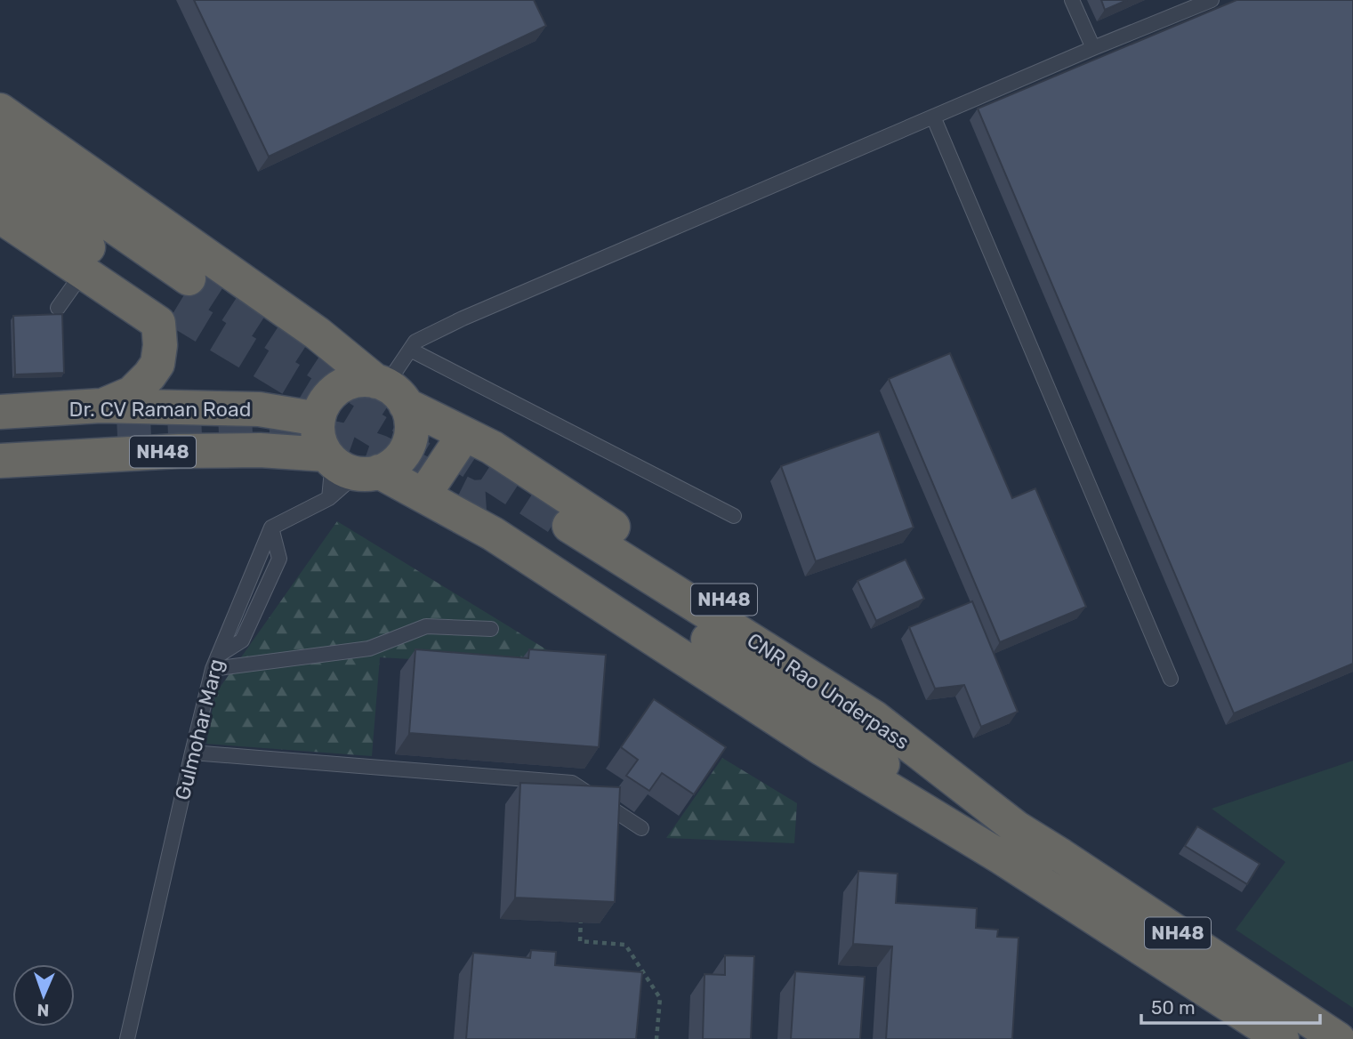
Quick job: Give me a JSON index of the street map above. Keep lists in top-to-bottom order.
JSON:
{
  "streets": {
    "highway": ["Dr. CV Raman Road", "NH48", "CNR Rao Underpass"],
    "lane": ["Gulmohar Marg"]
  },
  "crossings": [
    ["Dr. CV Raman Road", "NH48"],
    ["Dr. CV Raman Road", "Gulmohar Marg"],
    ["NH48", "CNR Rao Underpass"],
    ["NH48", "Gulmohar Marg"]
  ],
  "scale_bar": "50 m",
  "north": "bottom"
}
